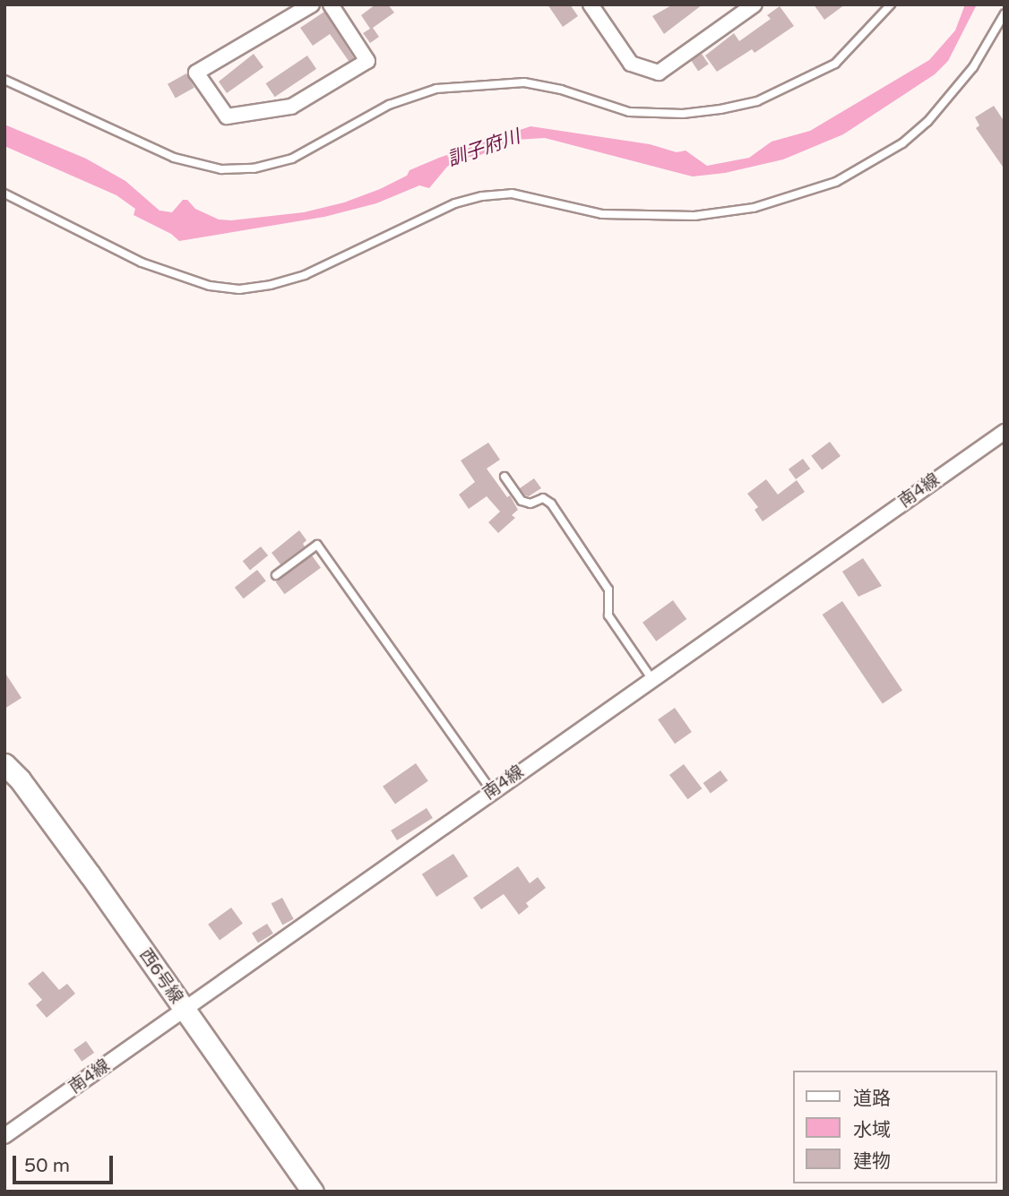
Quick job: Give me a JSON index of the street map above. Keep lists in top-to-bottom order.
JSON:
{
  "streets": {
    "street": ["南4線", "西6号線"]
  },
  "crossings": [
    ["南4線", "西6号線"]
  ],
  "water": ["訓子府川"],
  "legend": ["道路", "水域", "建物"],
  "scale_bar": "50 m"
}
